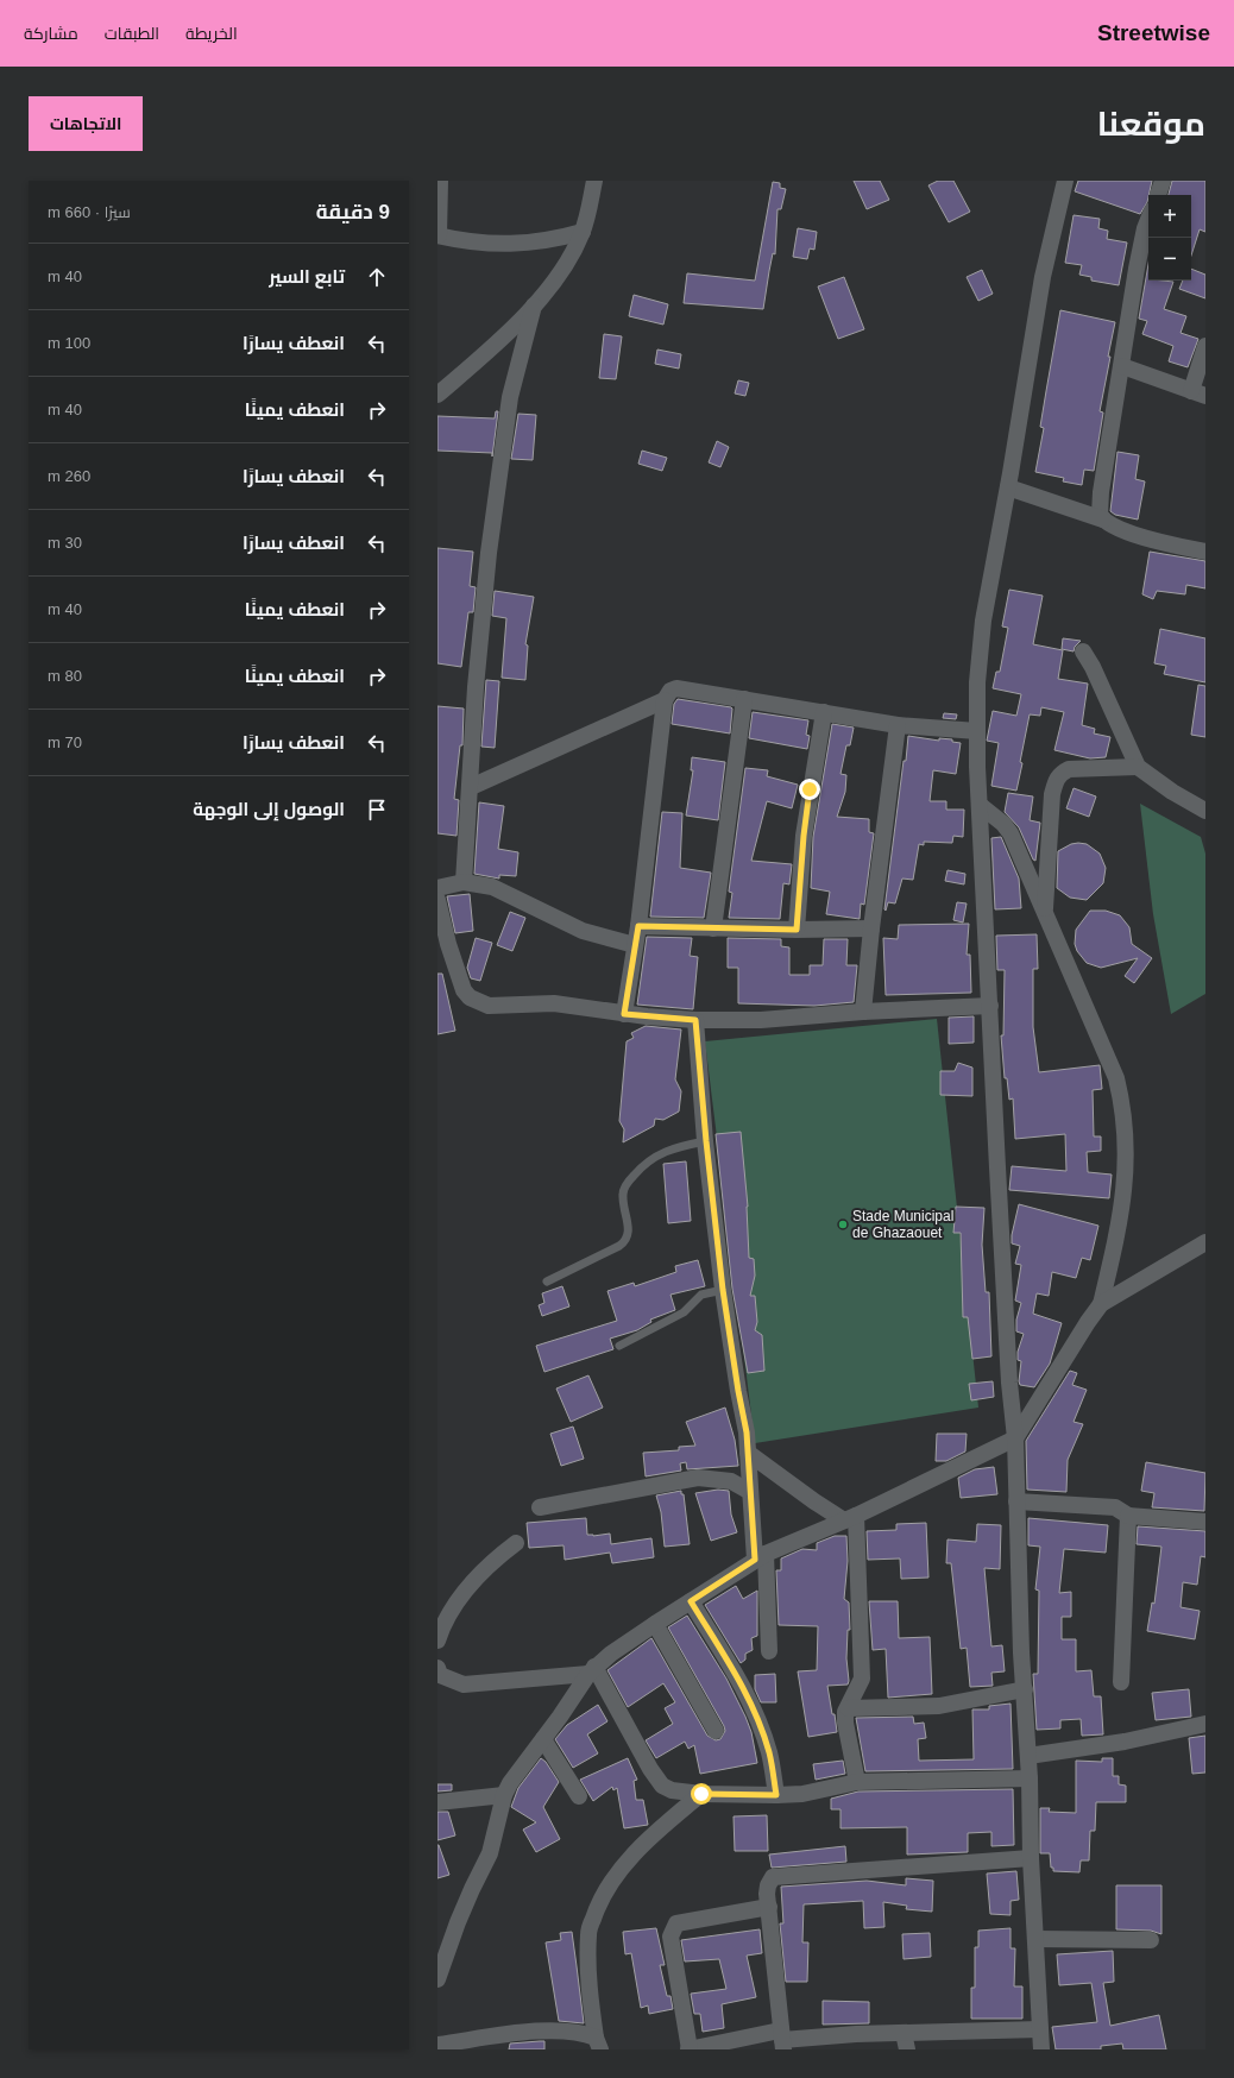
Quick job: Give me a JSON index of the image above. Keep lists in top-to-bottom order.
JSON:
{
  "places": ["Stade Municipal de Ghazaouet"],
  "page": {
    "header": "Streetwise",
    "nav": ["الخريطة", "الطبقات", "مشاركة"],
    "title": "موقعنا",
    "buttons": "الاتجاهات",
    "heading": ["9 دقيقة", "سيرًا · 660 m"],
    "map_buttons": ["+", "−"],
    "list": [
      ["تابع السير", "40 m"],
      ["انعطف يسارًا", "100 m"],
      ["انعطف يمينًا", "40 m"],
      ["انعطف يسارًا", "260 m"],
      ["انعطف يسارًا", "30 m"],
      ["انعطف يمينًا", "40 m"],
      ["انعطف يمينًا", "80 m"],
      ["انعطف يسارًا", "70 m"],
      "الوصول إلى الوجهة"
    ]
  }
}
